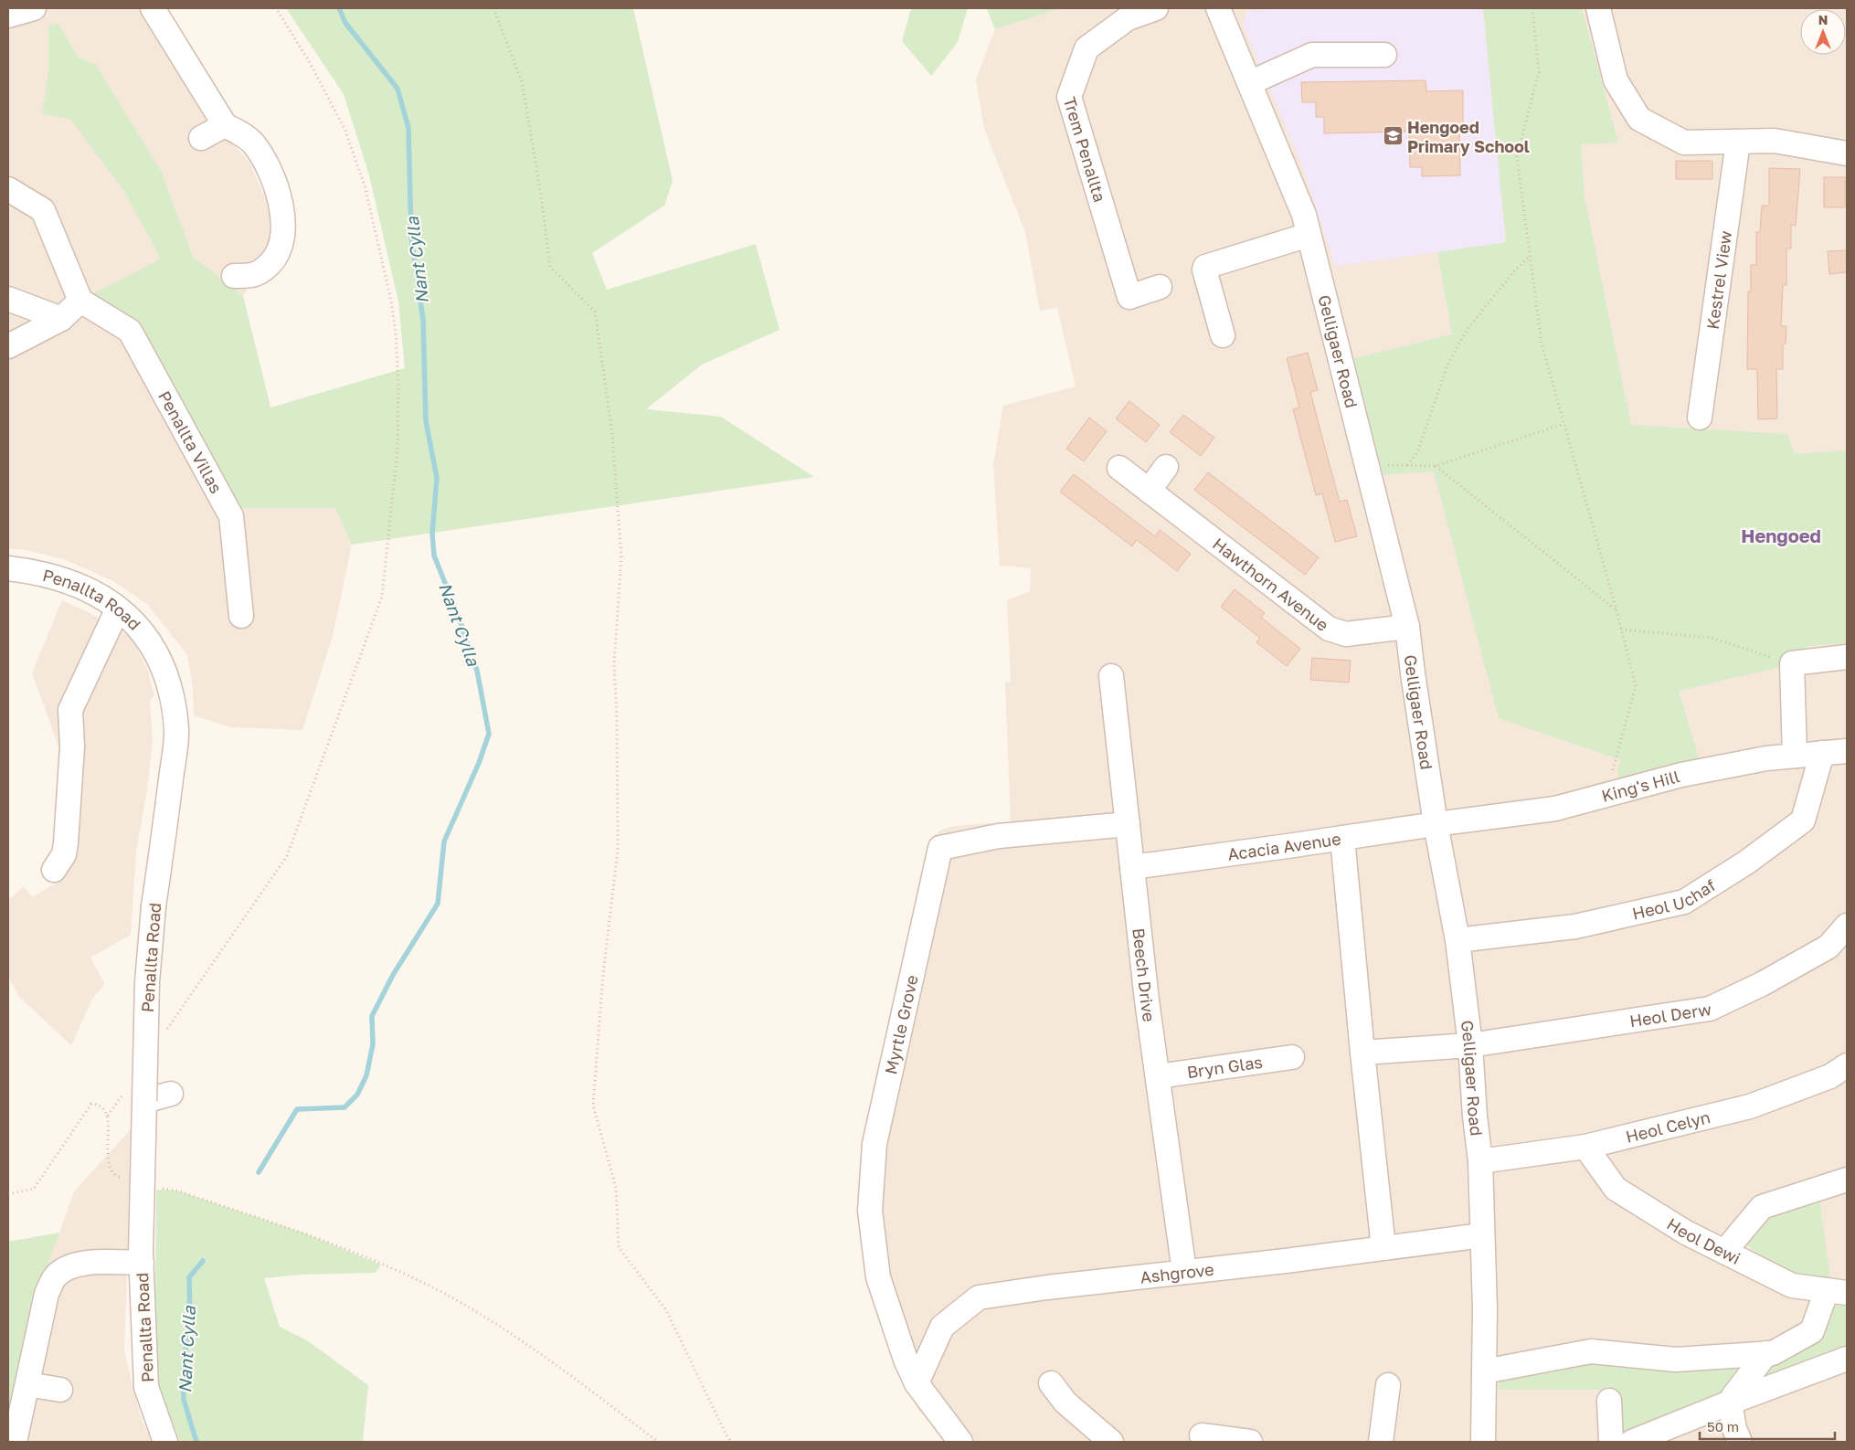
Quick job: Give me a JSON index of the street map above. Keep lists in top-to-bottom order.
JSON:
{
  "streets": {
    "street": [
      "Trem Penallta",
      "Kestrel View",
      "Gelligaer Road",
      "Penallta Villas",
      "Hawthorn Avenue",
      "Penallta Road",
      "King's Hill",
      "Acacia Avenue",
      "Heol Uchaf",
      "Beech Drive",
      "Heol Derw",
      "Myrtle Grove",
      "Bryn Glas",
      "Heol Celyn",
      "Heol Dewi",
      "Ashgrove"
    ]
  },
  "crossings": [
    ["Gelligaer Road", "Hawthorn Avenue"],
    ["Gelligaer Road", "King's Hill"],
    ["Gelligaer Road", "Acacia Avenue"],
    ["Gelligaer Road", "Heol Uchaf"],
    ["Gelligaer Road", "Heol Derw"],
    ["Gelligaer Road", "Heol Celyn"],
    ["Gelligaer Road", "Ashgrove"],
    ["King's Hill", "Acacia Avenue"],
    ["King's Hill", "Heol Uchaf"],
    ["Acacia Avenue", "Beech Drive"],
    ["Beech Drive", "Myrtle Grove"],
    ["Beech Drive", "Bryn Glas"],
    ["Beech Drive", "Ashgrove"],
    ["Myrtle Grove", "Ashgrove"],
    ["Heol Celyn", "Heol Dewi"]
  ],
  "districts": ["Hengoed"],
  "water": ["Nant Cylla"],
  "places": {
    "school or university": ["Hengoed Primary School"]
  },
  "scale_bar": "50 m",
  "north": "top"
}
